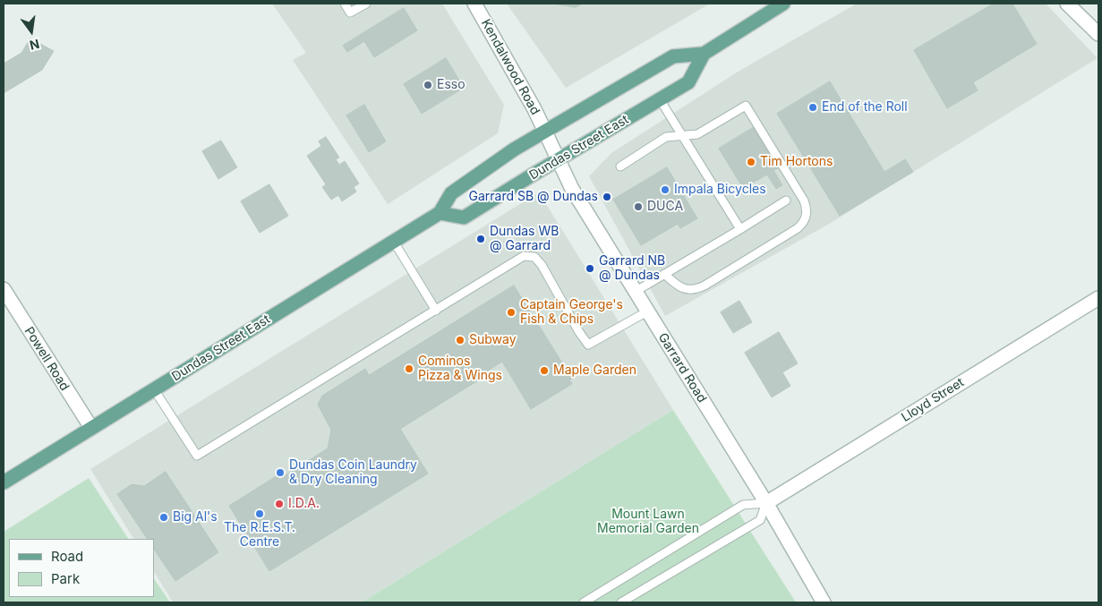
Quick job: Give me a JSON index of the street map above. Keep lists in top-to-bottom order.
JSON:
{
  "streets": {
    "main road": ["Dundas Street East"],
    "street": [
      "Kendalwood Road",
      "Powell Road",
      "Garrard Road",
      "Lloyd Street"
    ]
  },
  "crossings": [
    ["Kendalwood Road", "Dundas Street East"],
    ["Kendalwood Road", "Garrard Road"],
    ["Dundas Street East", "Powell Road"],
    ["Dundas Street East", "Garrard Road"],
    ["Garrard Road", "Lloyd Street"]
  ],
  "parks": ["Mount Lawn Memorial Garden"],
  "places": [
    "Esso",
    "End of the Roll",
    "Tim Hortons",
    "Impala Bicycles",
    "Garrard SB @ Dundas",
    "DUCA",
    "Dundas WB @ Garrard",
    "Garrard NB @ Dundas",
    "Captain George's Fish & Chips",
    "Subway",
    "Cominos Pizza & Wings",
    "Maple Garden",
    "Dundas Coin Laundry & Dry Cleaning",
    "I.D.A.",
    "The R.E.S.T. Centre",
    "Big Al's"
  ],
  "legend": ["Road", "Park"],
  "north": "bottom"
}
